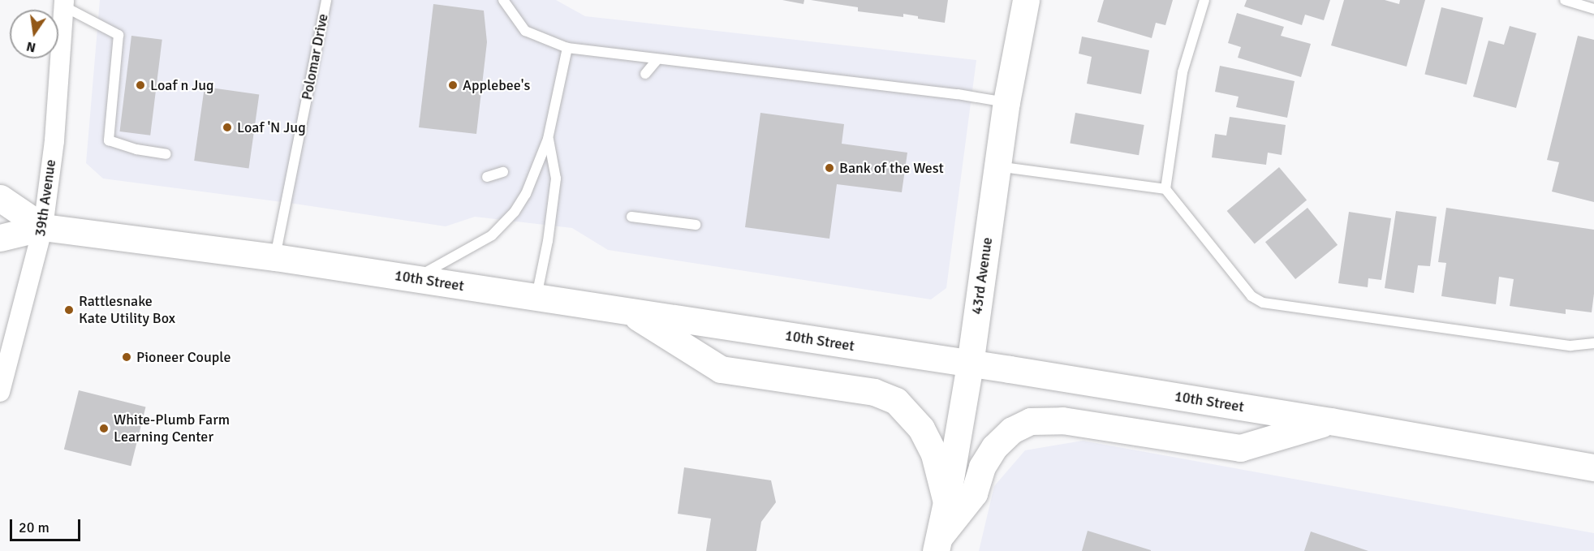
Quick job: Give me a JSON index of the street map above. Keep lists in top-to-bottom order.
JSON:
{
  "streets": {
    "main road": ["43rd Avenue", "10th Street"],
    "street": ["39th Avenue"],
    "lane": ["Polomar Drive"]
  },
  "crossings": [
    ["Polomar Drive", "10th Street"],
    ["39th Avenue", "10th Street"],
    ["43rd Avenue", "10th Street"]
  ],
  "places": [
    "Loaf n Jug",
    "Applebee's",
    "Loaf 'N Jug",
    "Bank of the West",
    "Rattlesnake Kate Utility Box",
    "Pioneer Couple",
    "White-Plumb Farm Learning Center"
  ],
  "scale_bar": "20 m",
  "north": "bottom"
}
